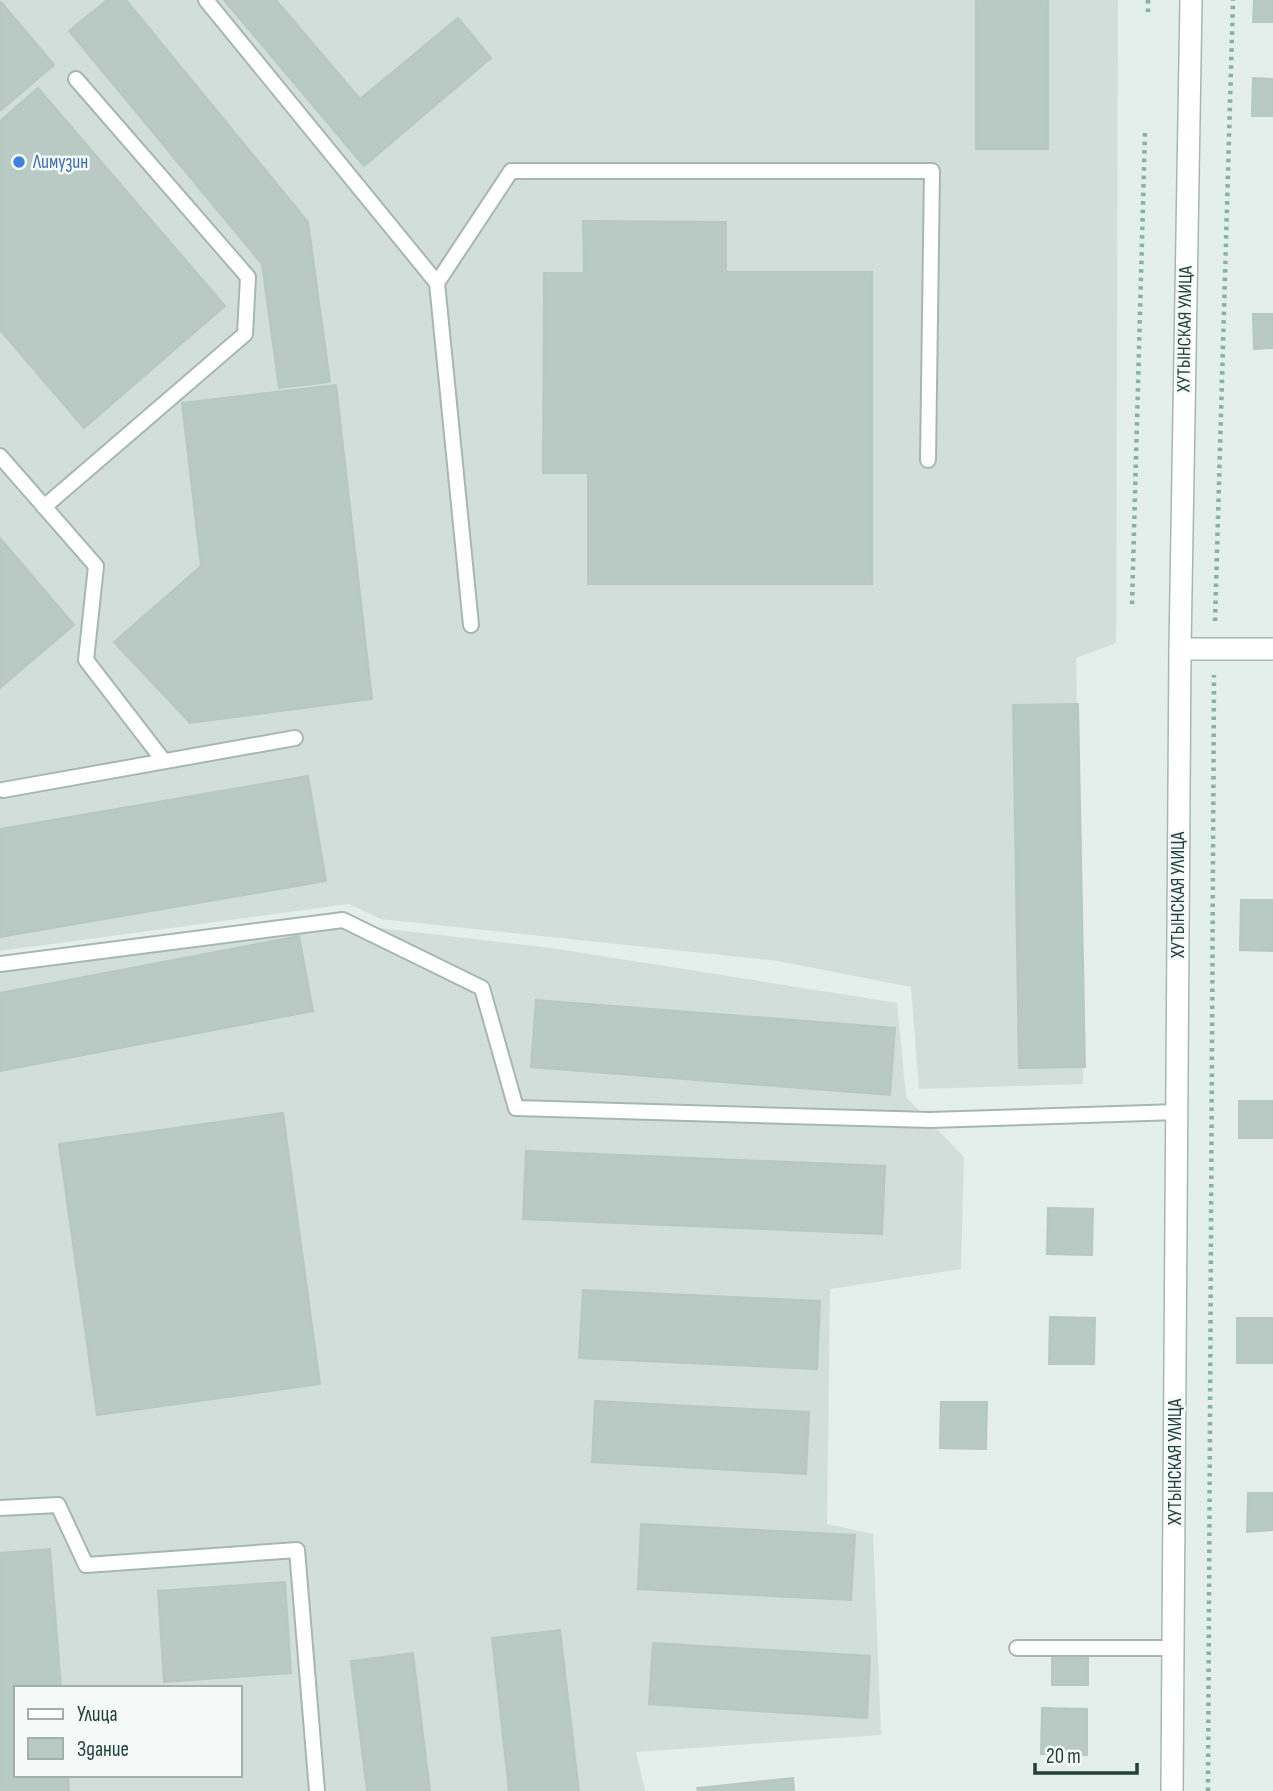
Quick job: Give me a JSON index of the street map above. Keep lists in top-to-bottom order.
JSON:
{
  "streets": {
    "street": ["ХУТЫНСКАЯ УЛИЦА"]
  },
  "places": ["Лимузин"],
  "legend": ["Улица", "Здание"],
  "scale_bar": "20 m"
}
